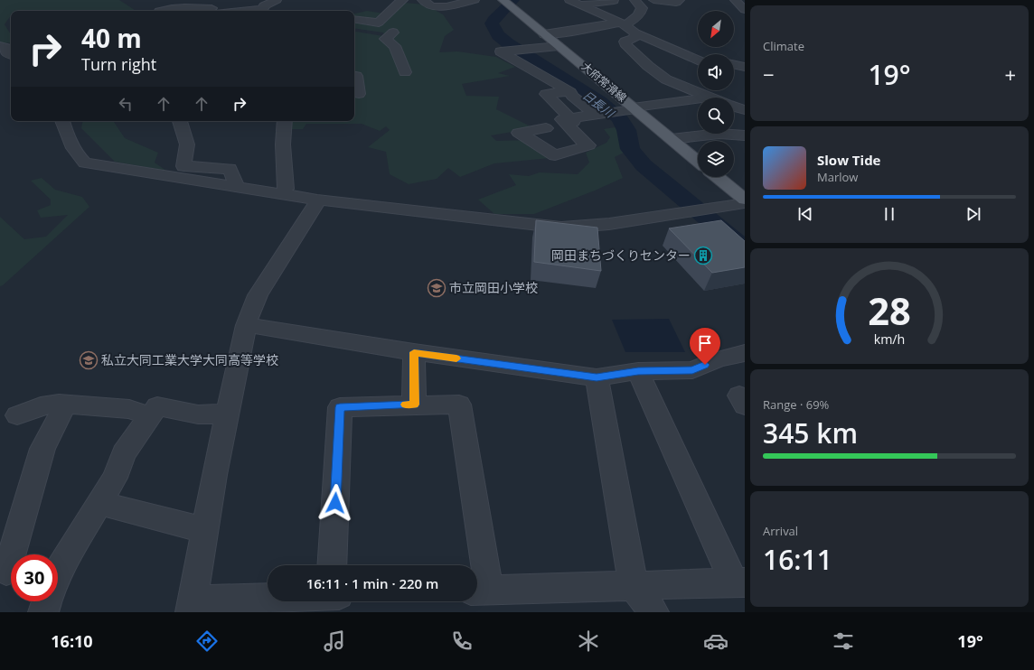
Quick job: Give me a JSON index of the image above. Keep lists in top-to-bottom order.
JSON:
{
  "streets": {
    "main road": ["大府常滑線"]
  },
  "water": ["日長川"],
  "places": {
    "building": ["岡田まちづくりセンター"],
    "school or university": ["市立岡田小学校", "私立大同工業大学大同高等学校"]
  },
  "north": "bottom left",
  "page": {
    "tile": [
      "Climate",
      ["Range · 69%", "345 km"],
      ["Arrival", "16:11"]
    ],
    "turn": ["40 m", "Turn right"],
    "heat": ["−", "19°", "+"],
    "song": ["Slow Tide", "Marlow"],
    "limit": "30",
    "trip": "16:11 · 1 min · 220 m",
    "tabs": ["16:10", "19°"],
    "gauge": ["28", "km/h"]
  }
}
